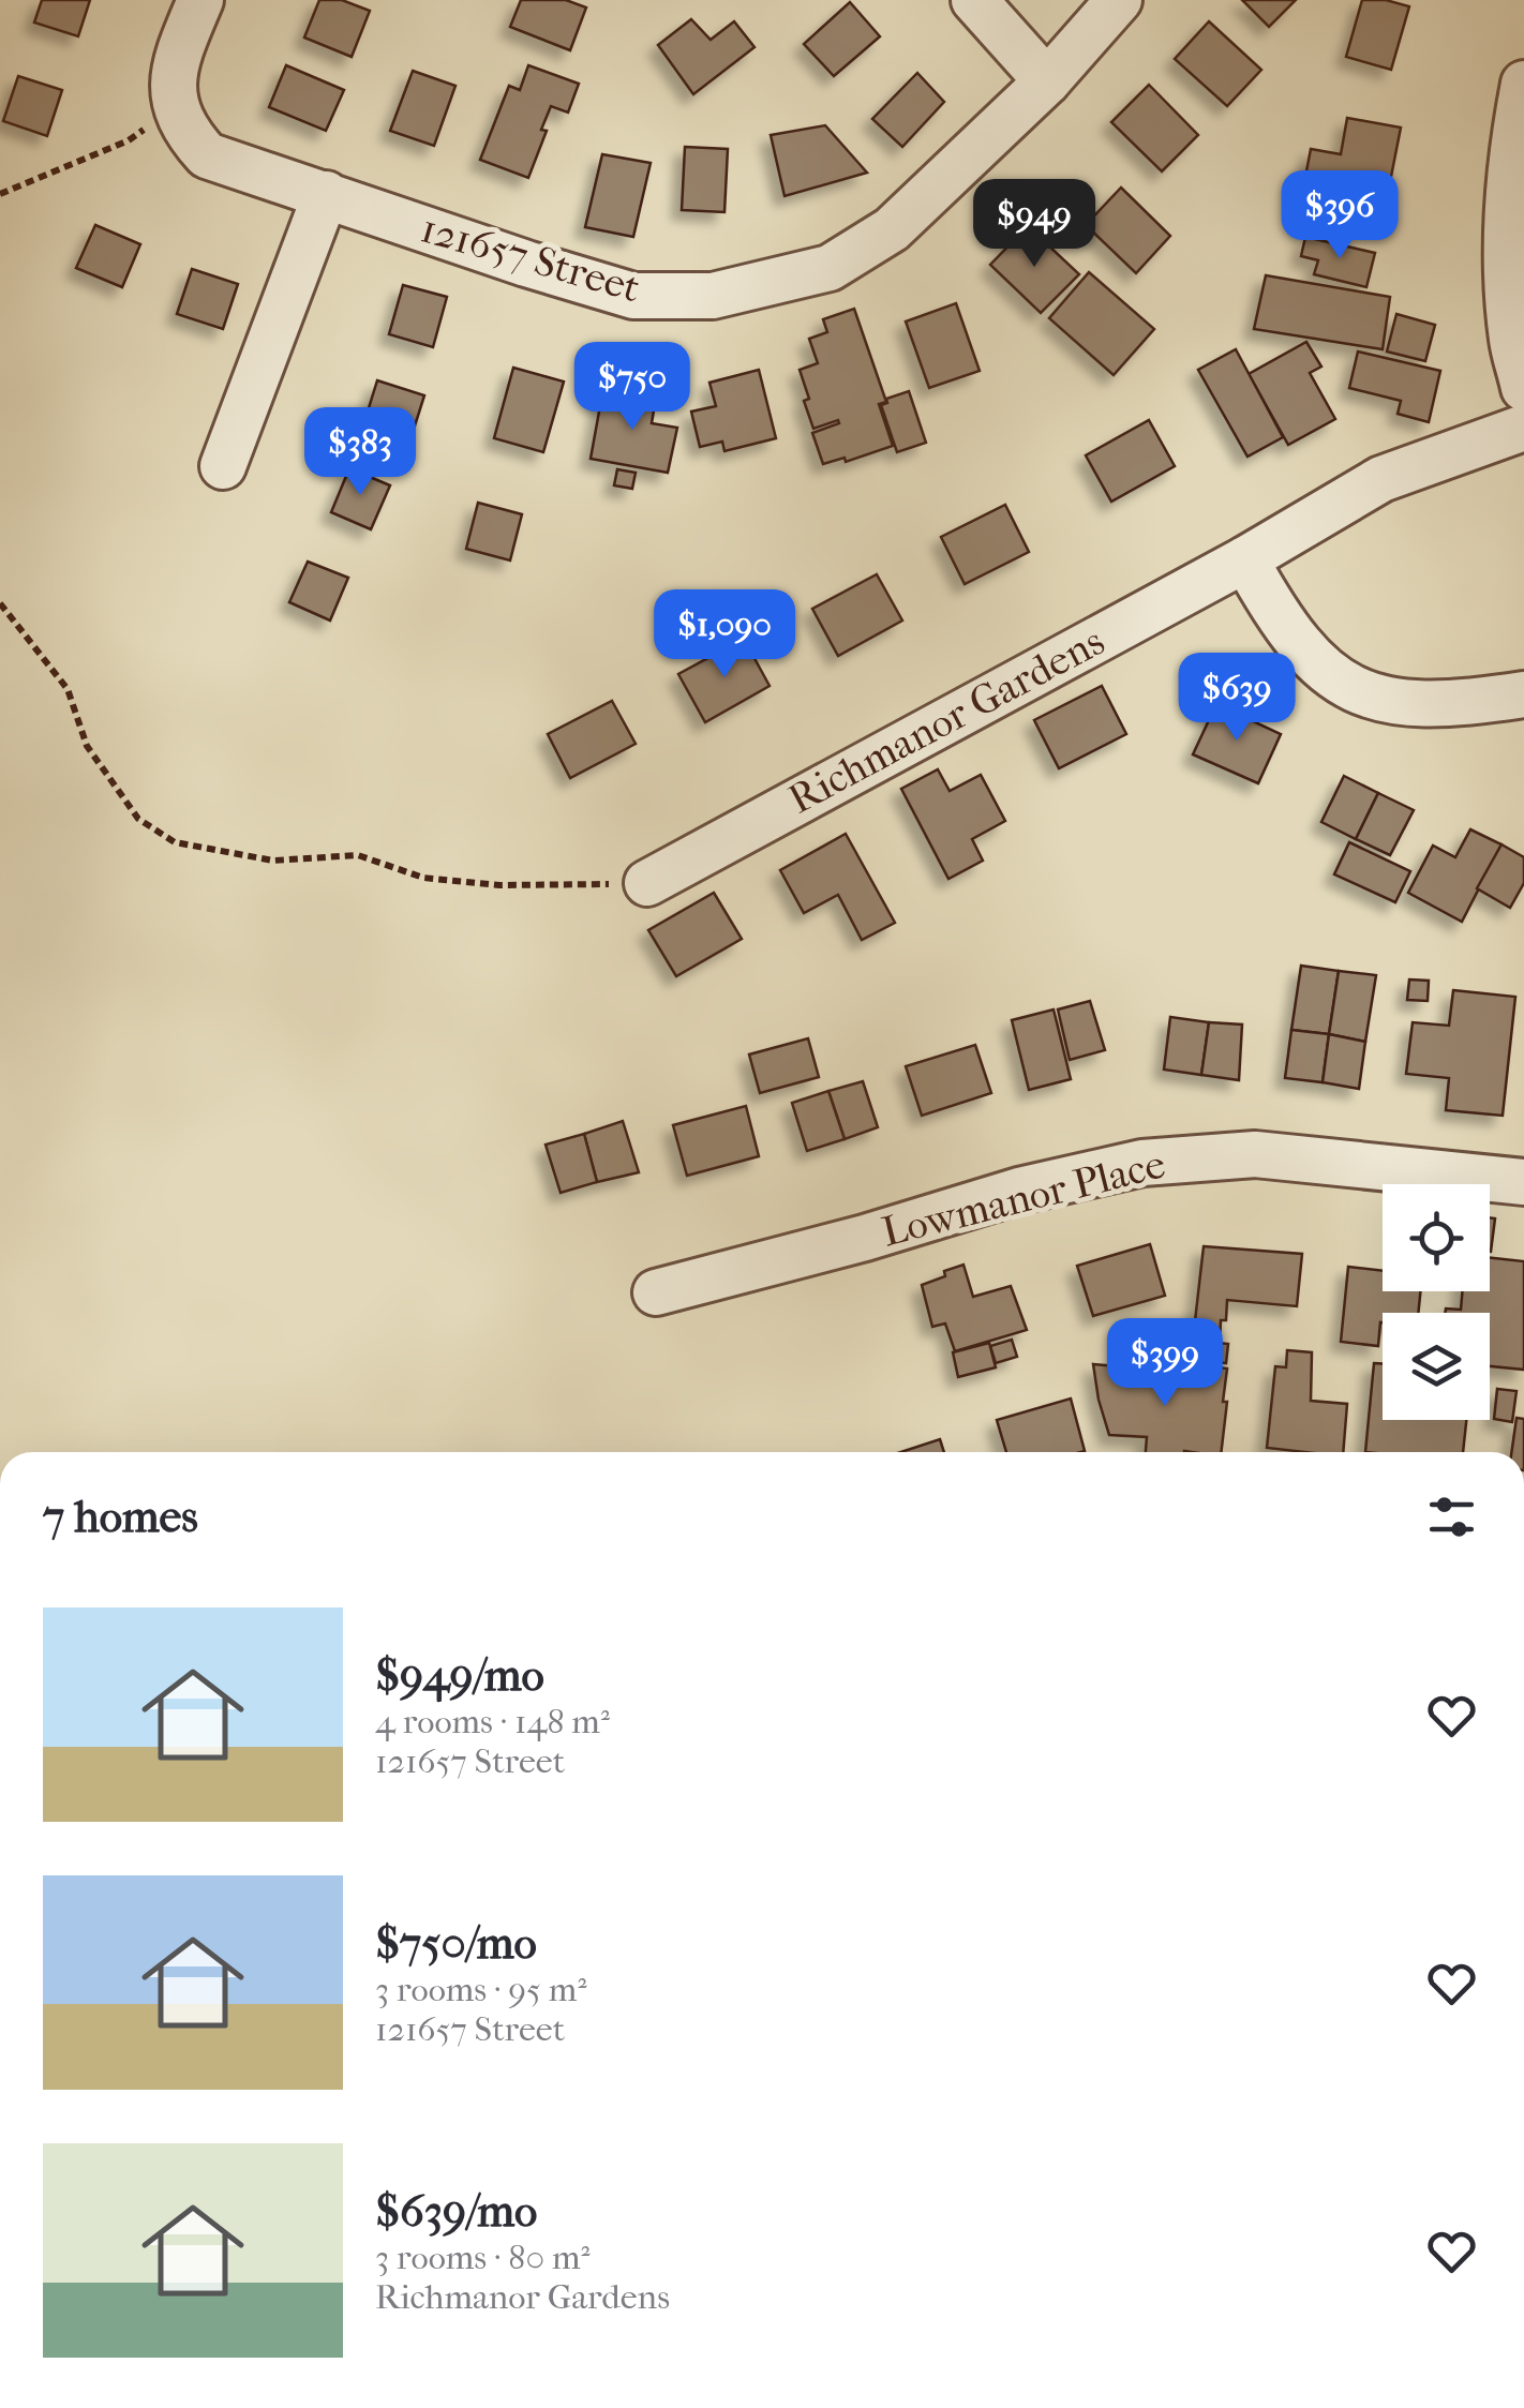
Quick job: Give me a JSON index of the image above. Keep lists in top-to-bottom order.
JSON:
{
  "streets": {
    "street": ["121657 Street", "Richmanor Gardens", "Lowmanor Place"]
  },
  "page": {
    "price": [
      "$396",
      "$949",
      "$750",
      "$383",
      "$1,090",
      "$639",
      "$399"
    ],
    "heading": "7 homes",
    "list": [
      {
        "name": "$949/mo",
        "note": "4 rooms · 148 m² · 121657 Street"
      },
      {
        "name": "$750/mo",
        "note": "3 rooms · 95 m² · 121657 Street"
      },
      {
        "name": "$639/mo",
        "note": "3 rooms · 80 m² · Richmanor Gardens"
      }
    ]
  }
}
